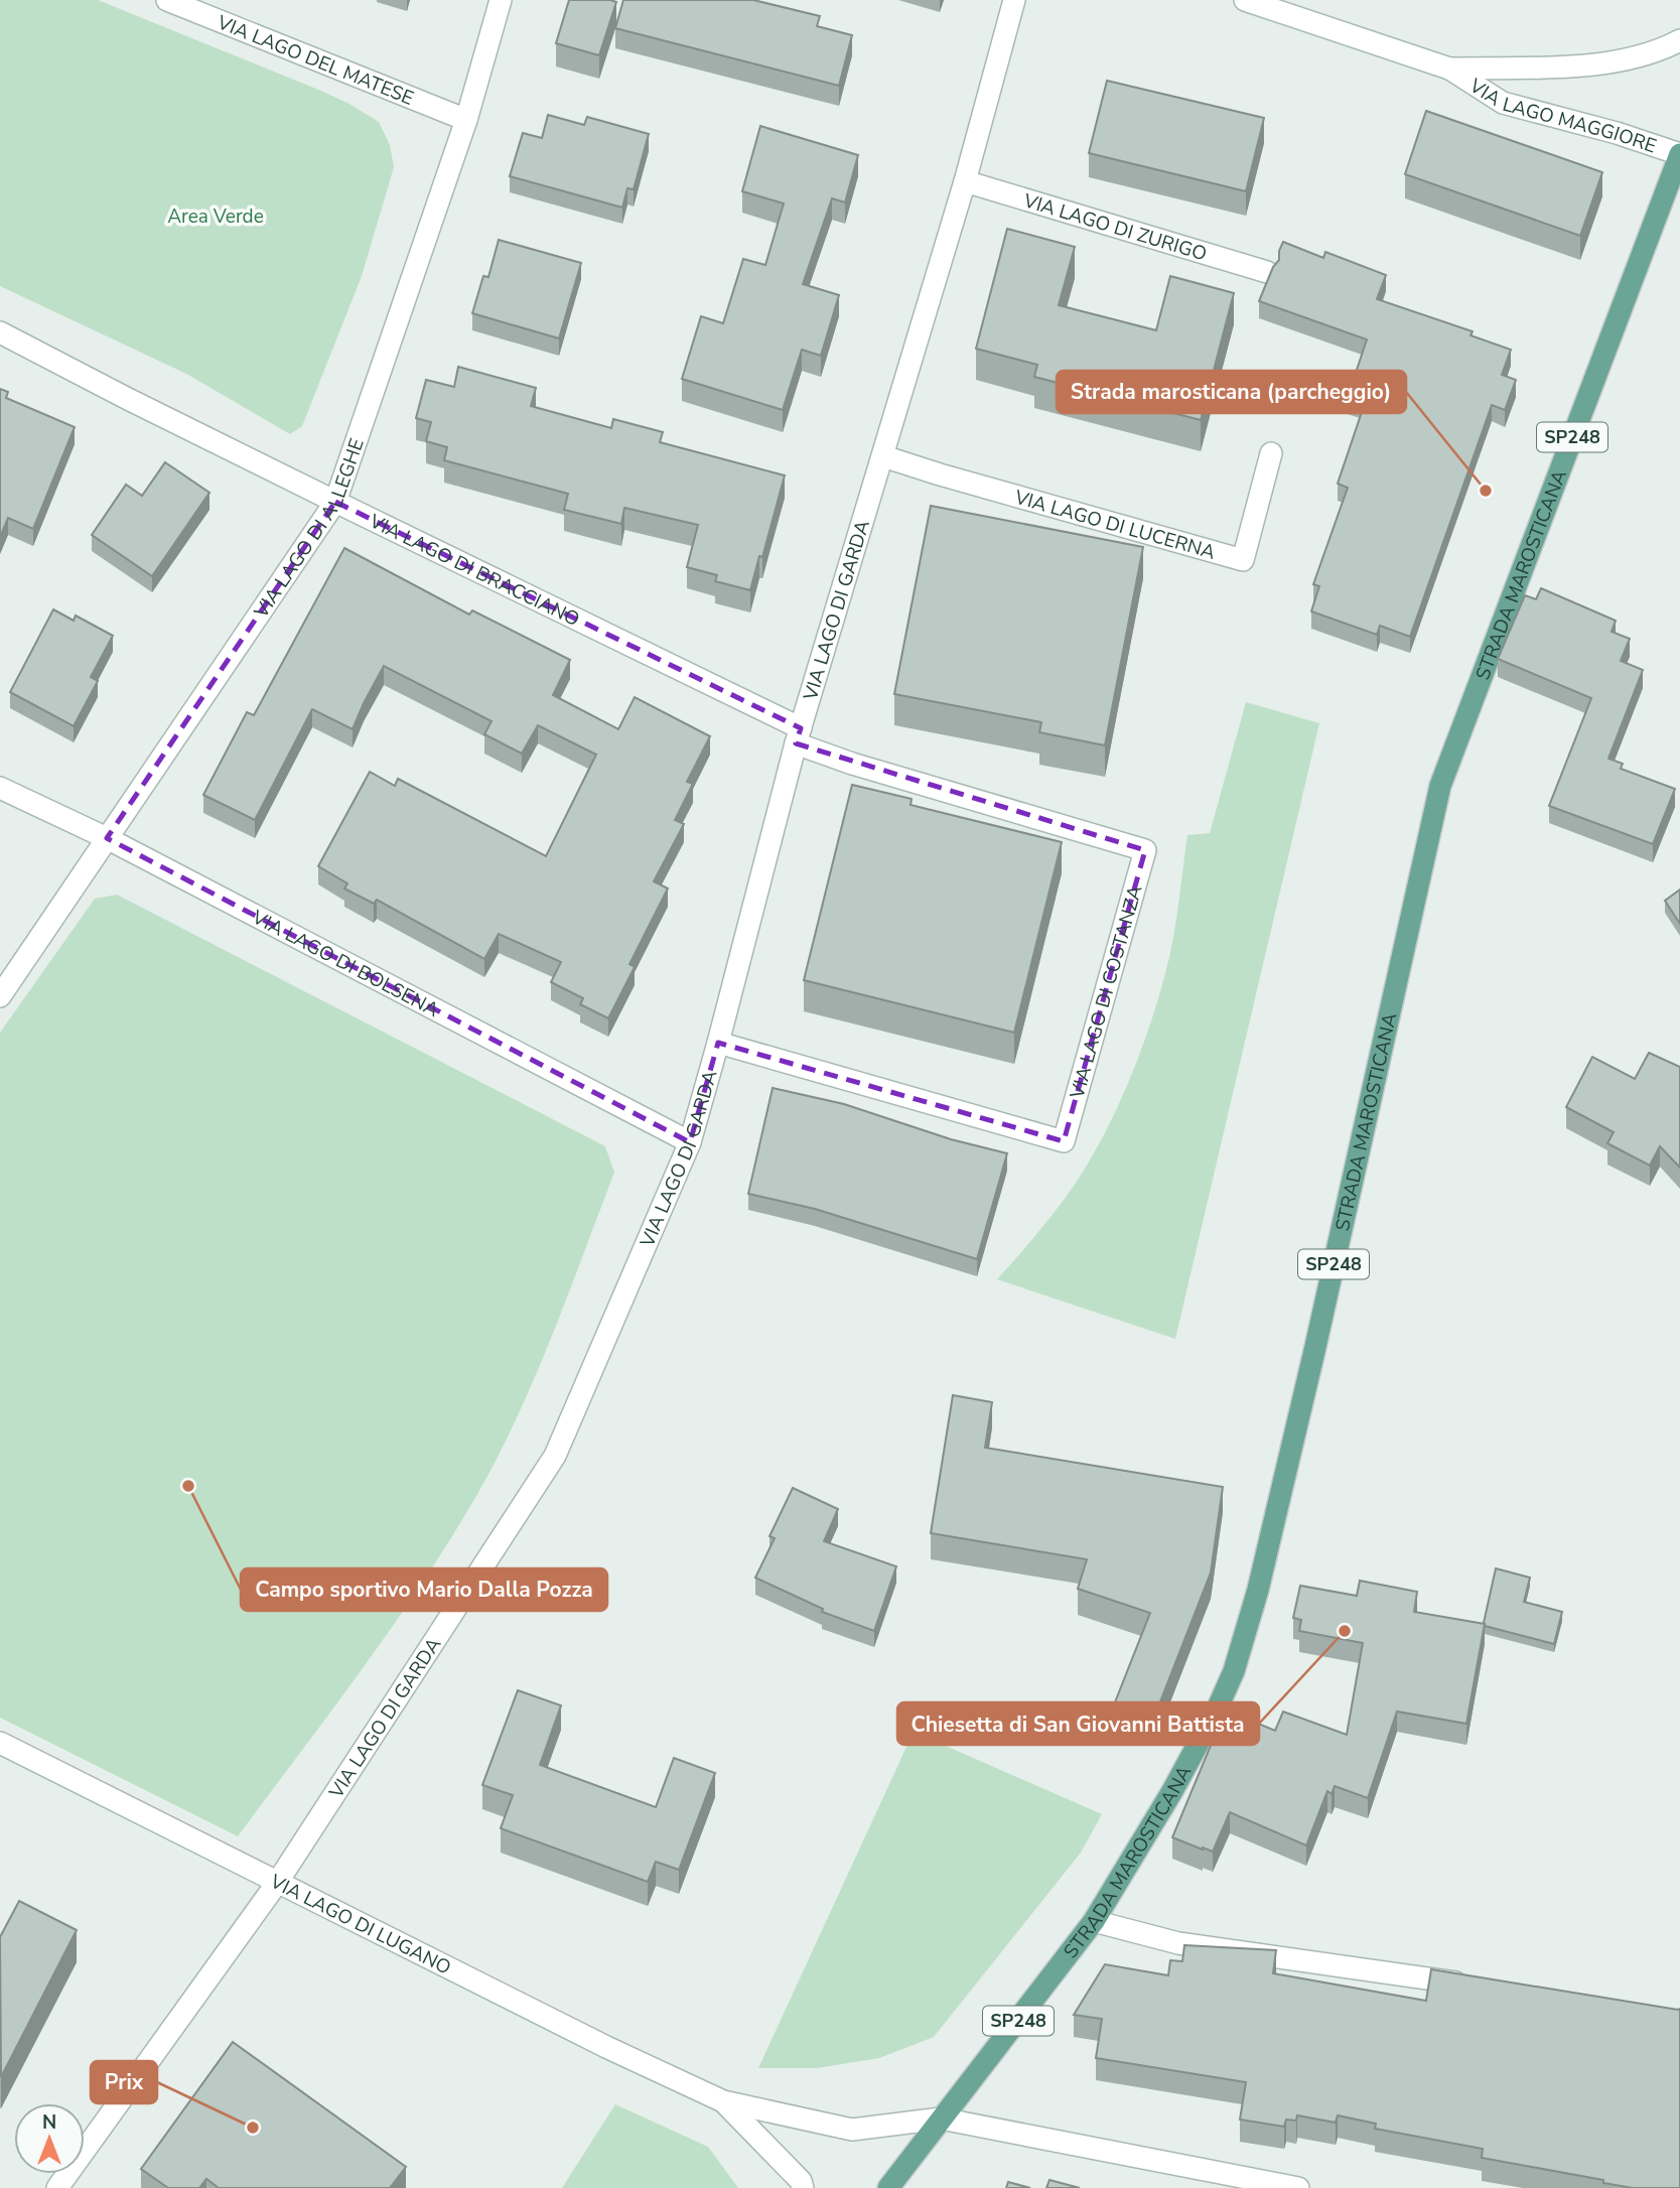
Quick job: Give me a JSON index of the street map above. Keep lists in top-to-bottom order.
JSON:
{
  "streets": {
    "main road": ["SP248", "STRADA MAROSTICANA"],
    "street": [
      "VIA LAGO DEL MATESE",
      "VIA LAGO MAGGIORE",
      "VIA LAGO DI ZURIGO",
      "VIA LAGO DI LUCERNA",
      "VIA LAGO DI ALLEGHE",
      "VIA LAGO DI BRACCIANO",
      "VIA LAGO DI GARDA",
      "VIA LAGO DI BOLSENA",
      "VIA LAGO DI COSTANZA",
      "VIA LAGO DI LUGANO"
    ]
  },
  "crossings": [
    ["VIA LAGO DEL MATESE", "VIA LAGO DI ALLEGHE"],
    ["VIA LAGO MAGGIORE", "STRADA MAROSTICANA"],
    ["VIA LAGO DI ZURIGO", "VIA LAGO DI GARDA"],
    ["VIA LAGO DI LUCERNA", "VIA LAGO DI GARDA"],
    ["VIA LAGO DI ALLEGHE", "VIA LAGO DI BRACCIANO"],
    ["VIA LAGO DI ALLEGHE", "VIA LAGO DI BOLSENA"],
    ["VIA LAGO DI BRACCIANO", "VIA LAGO DI GARDA"],
    ["VIA LAGO DI BRACCIANO", "VIA LAGO DI COSTANZA"],
    ["STRADA MAROSTICANA", "VIA LAGO DI LUGANO"],
    ["VIA LAGO DI GARDA", "VIA LAGO DI BOLSENA"],
    ["VIA LAGO DI GARDA", "VIA LAGO DI COSTANZA"],
    ["VIA LAGO DI GARDA", "VIA LAGO DI LUGANO"]
  ],
  "parks": ["Area Verde"],
  "places": [
    "Strada marosticana (parcheggio)",
    "Campo sportivo Mario Dalla Pozza",
    "Chiesetta di San Giovanni Battista",
    "Prix"
  ],
  "north": "top"
}
